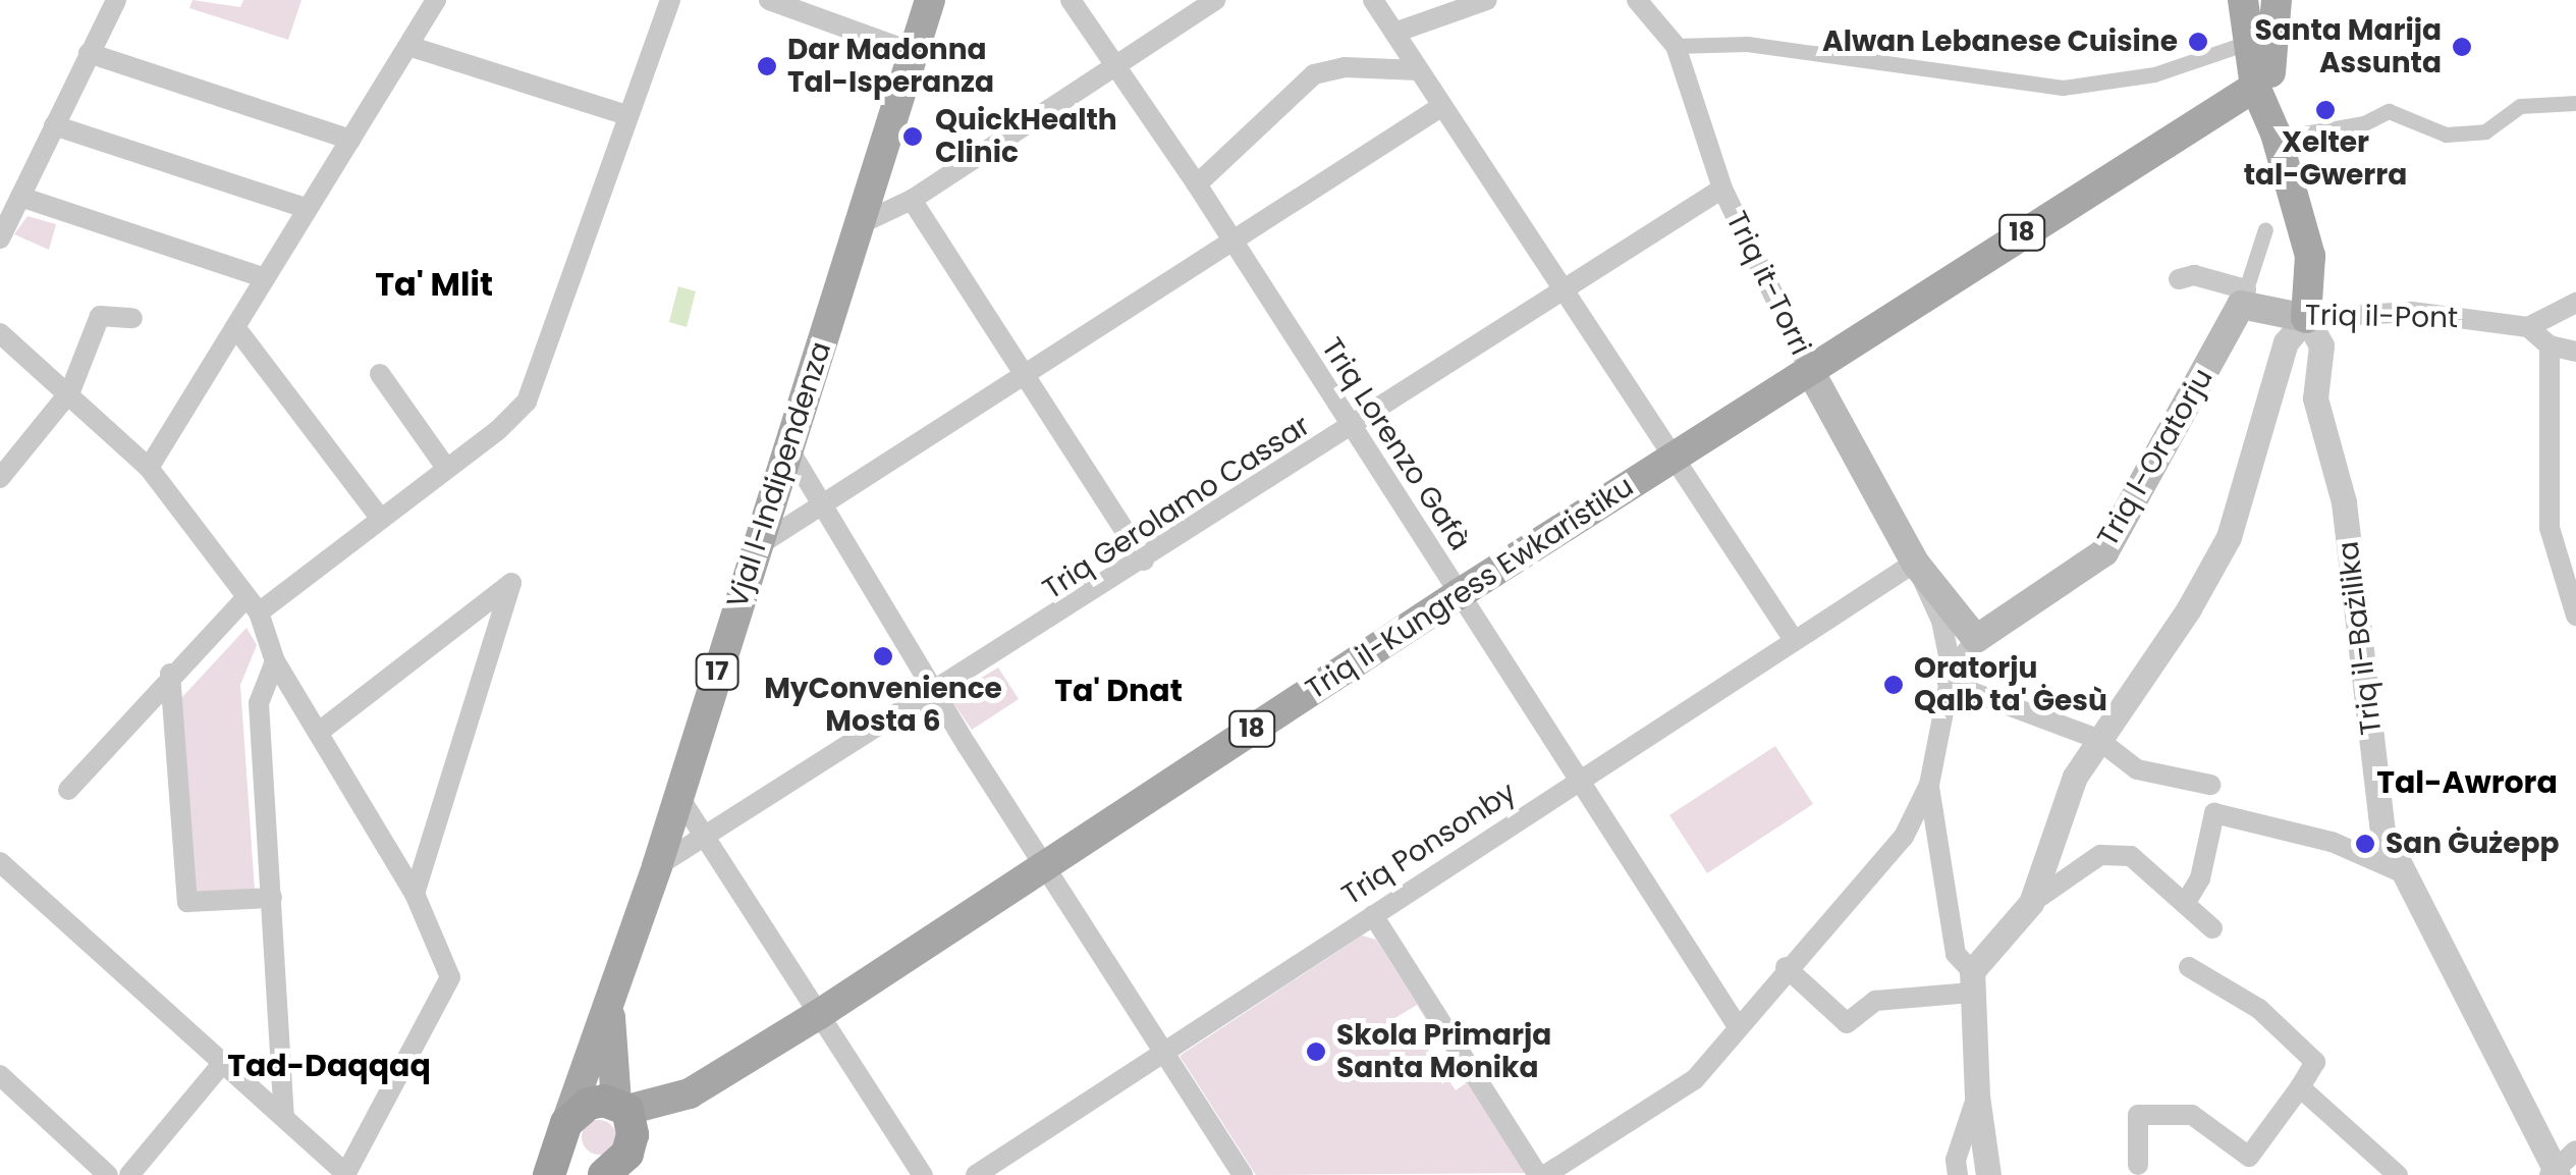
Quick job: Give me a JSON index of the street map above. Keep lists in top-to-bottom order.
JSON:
{
  "streets": {
    "main road": [
      "18",
      "Triq it-Torri",
      "Triq il-Pont",
      "Triq l-Oratorju",
      "Vjal l-Indipendenza",
      "Triq il-Kungress Ewkaristiku",
      "Triq il-Bażilika",
      "17"
    ],
    "street": ["Triq Lorenzo Gafà", "Triq Gerolamo Cassar", "Triq Ponsonby"]
  },
  "crossings": [
    ["Triq it-Torri", "Triq l-Oratorju"],
    ["Triq it-Torri", "Triq Gerolamo Cassar"],
    ["Triq it-Torri", "Triq il-Kungress Ewkaristiku"],
    ["Triq it-Torri", "Triq Ponsonby"],
    ["Triq il-Pont", "Triq l-Oratorju"],
    ["Triq il-Pont", "Triq il-Bażilika"],
    ["Triq Lorenzo Gafà", "Triq Gerolamo Cassar"],
    ["Triq Lorenzo Gafà", "Triq il-Kungress Ewkaristiku"],
    ["Triq Lorenzo Gafà", "Triq Ponsonby"],
    ["Vjal l-Indipendenza", "Triq Gerolamo Cassar"],
    ["Vjal l-Indipendenza", "Triq il-Kungress Ewkaristiku"]
  ],
  "districts": [
    "Ta' Mlit",
    "Ta' Dnat",
    "Tal-Awrora",
    "Tad-Daqqaq"
  ],
  "places": [
    "Alwan Lebanese Cuisine",
    "Santa Marija Assunta",
    "Dar Madonna Tal-Isperanza",
    "Xelter tal-Gwerra",
    "QuickHealth Clinic",
    "MyConvenience Mosta 6",
    "Oratorju Qalb ta' Ġesù",
    "San Ġużepp",
    "Skola Primarja Santa Monika"
  ]
}
